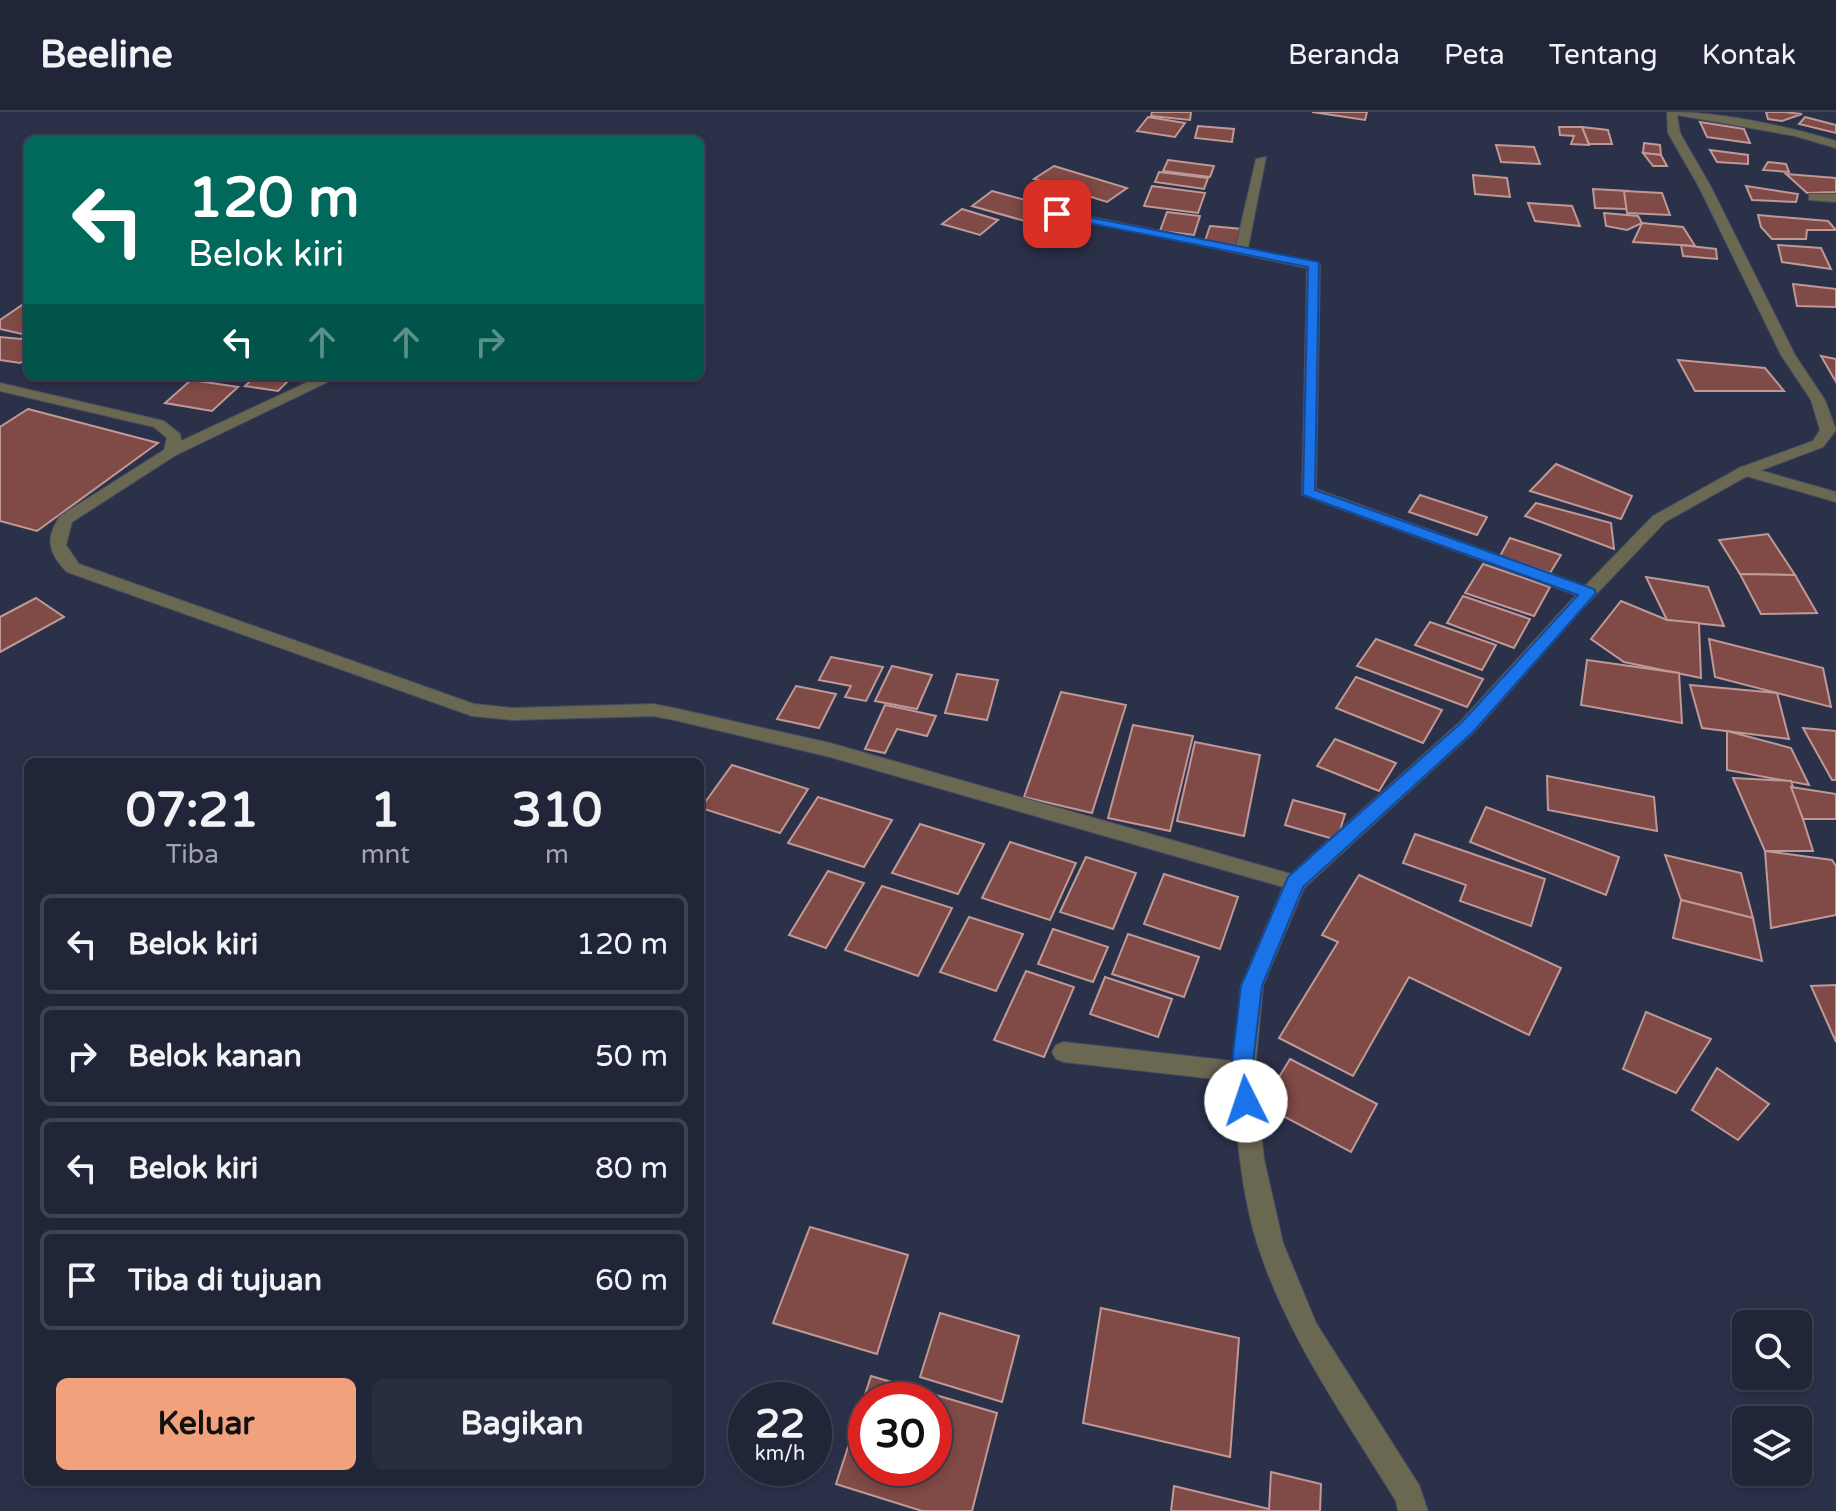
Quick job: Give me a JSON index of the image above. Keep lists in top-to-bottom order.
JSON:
{
  "page": {
    "header": "Beeline",
    "nav": [
      "Beranda",
      "Peta",
      "Tentang",
      "Kontak"
    ],
    "turn": ["120 m", "Belok kiri"],
    "eta": [
      "07:21",
      "Tiba",
      "1",
      "mnt",
      "310",
      "m"
    ],
    "list": [
      {
        "name": "Belok kiri",
        "value": "120 m"
      },
      {
        "name": "Belok kanan",
        "value": "50 m"
      },
      {
        "name": "Belok kiri",
        "value": "80 m"
      },
      {
        "name": "Tiba di tujuan",
        "value": "60 m"
      }
    ],
    "buttons": ["Keluar", "Bagikan"],
    "speed": "22 km/h",
    "limit": "30"
  }
}
